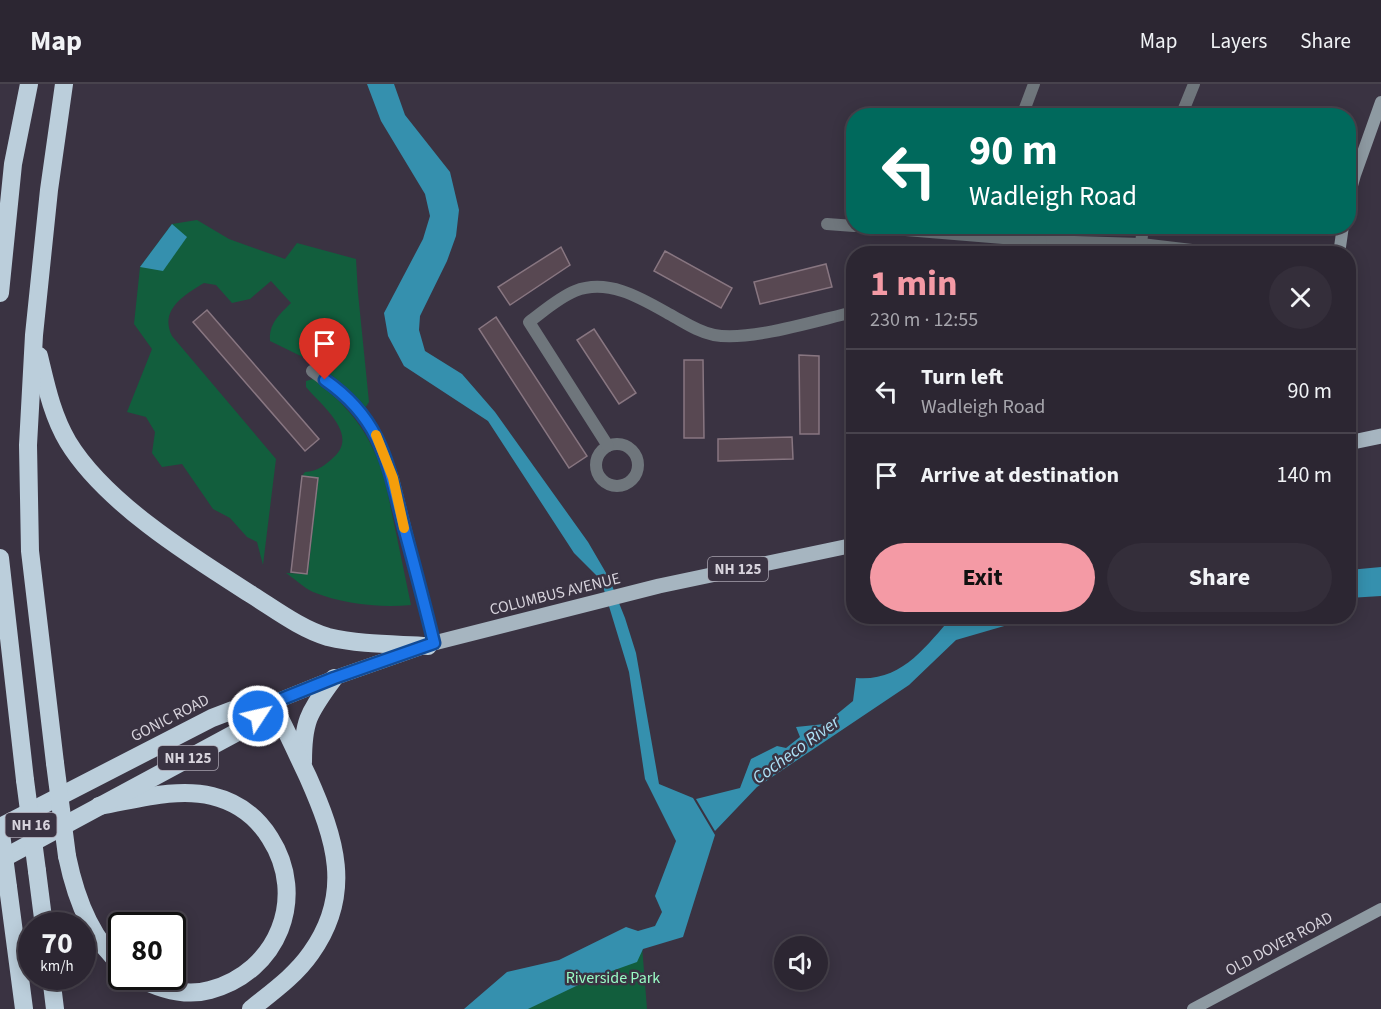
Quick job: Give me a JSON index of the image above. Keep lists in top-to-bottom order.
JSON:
{
  "streets": {
    "highway": ["NH 125", "GONIC ROAD", "NH 16"],
    "main road": ["COLUMBUS AVENUE"],
    "street": ["OLD DOVER ROAD"]
  },
  "crossings": [
    ["NH 125", "COLUMBUS AVENUE"],
    ["NH 125", "GONIC ROAD"],
    ["COLUMBUS AVENUE", "GONIC ROAD"],
    ["GONIC ROAD", "NH 16"]
  ],
  "water": ["Cocheco River"],
  "parks": ["Riverside Park"],
  "page": {
    "header": "Map",
    "nav": ["Map", "Layers", "Share"],
    "turn": ["90 m", "Wadleigh Road"],
    "heading": ["1 min", "230 m · 12:55"],
    "list": [
      {
        "name": "Turn left",
        "note": "Wadleigh Road",
        "value": "90 m"
      },
      {
        "name": "Arrive at destination",
        "value": "140 m"
      }
    ],
    "buttons": ["Exit", "Share"],
    "speed": "70 km/h",
    "limit": "80"
  }
}
